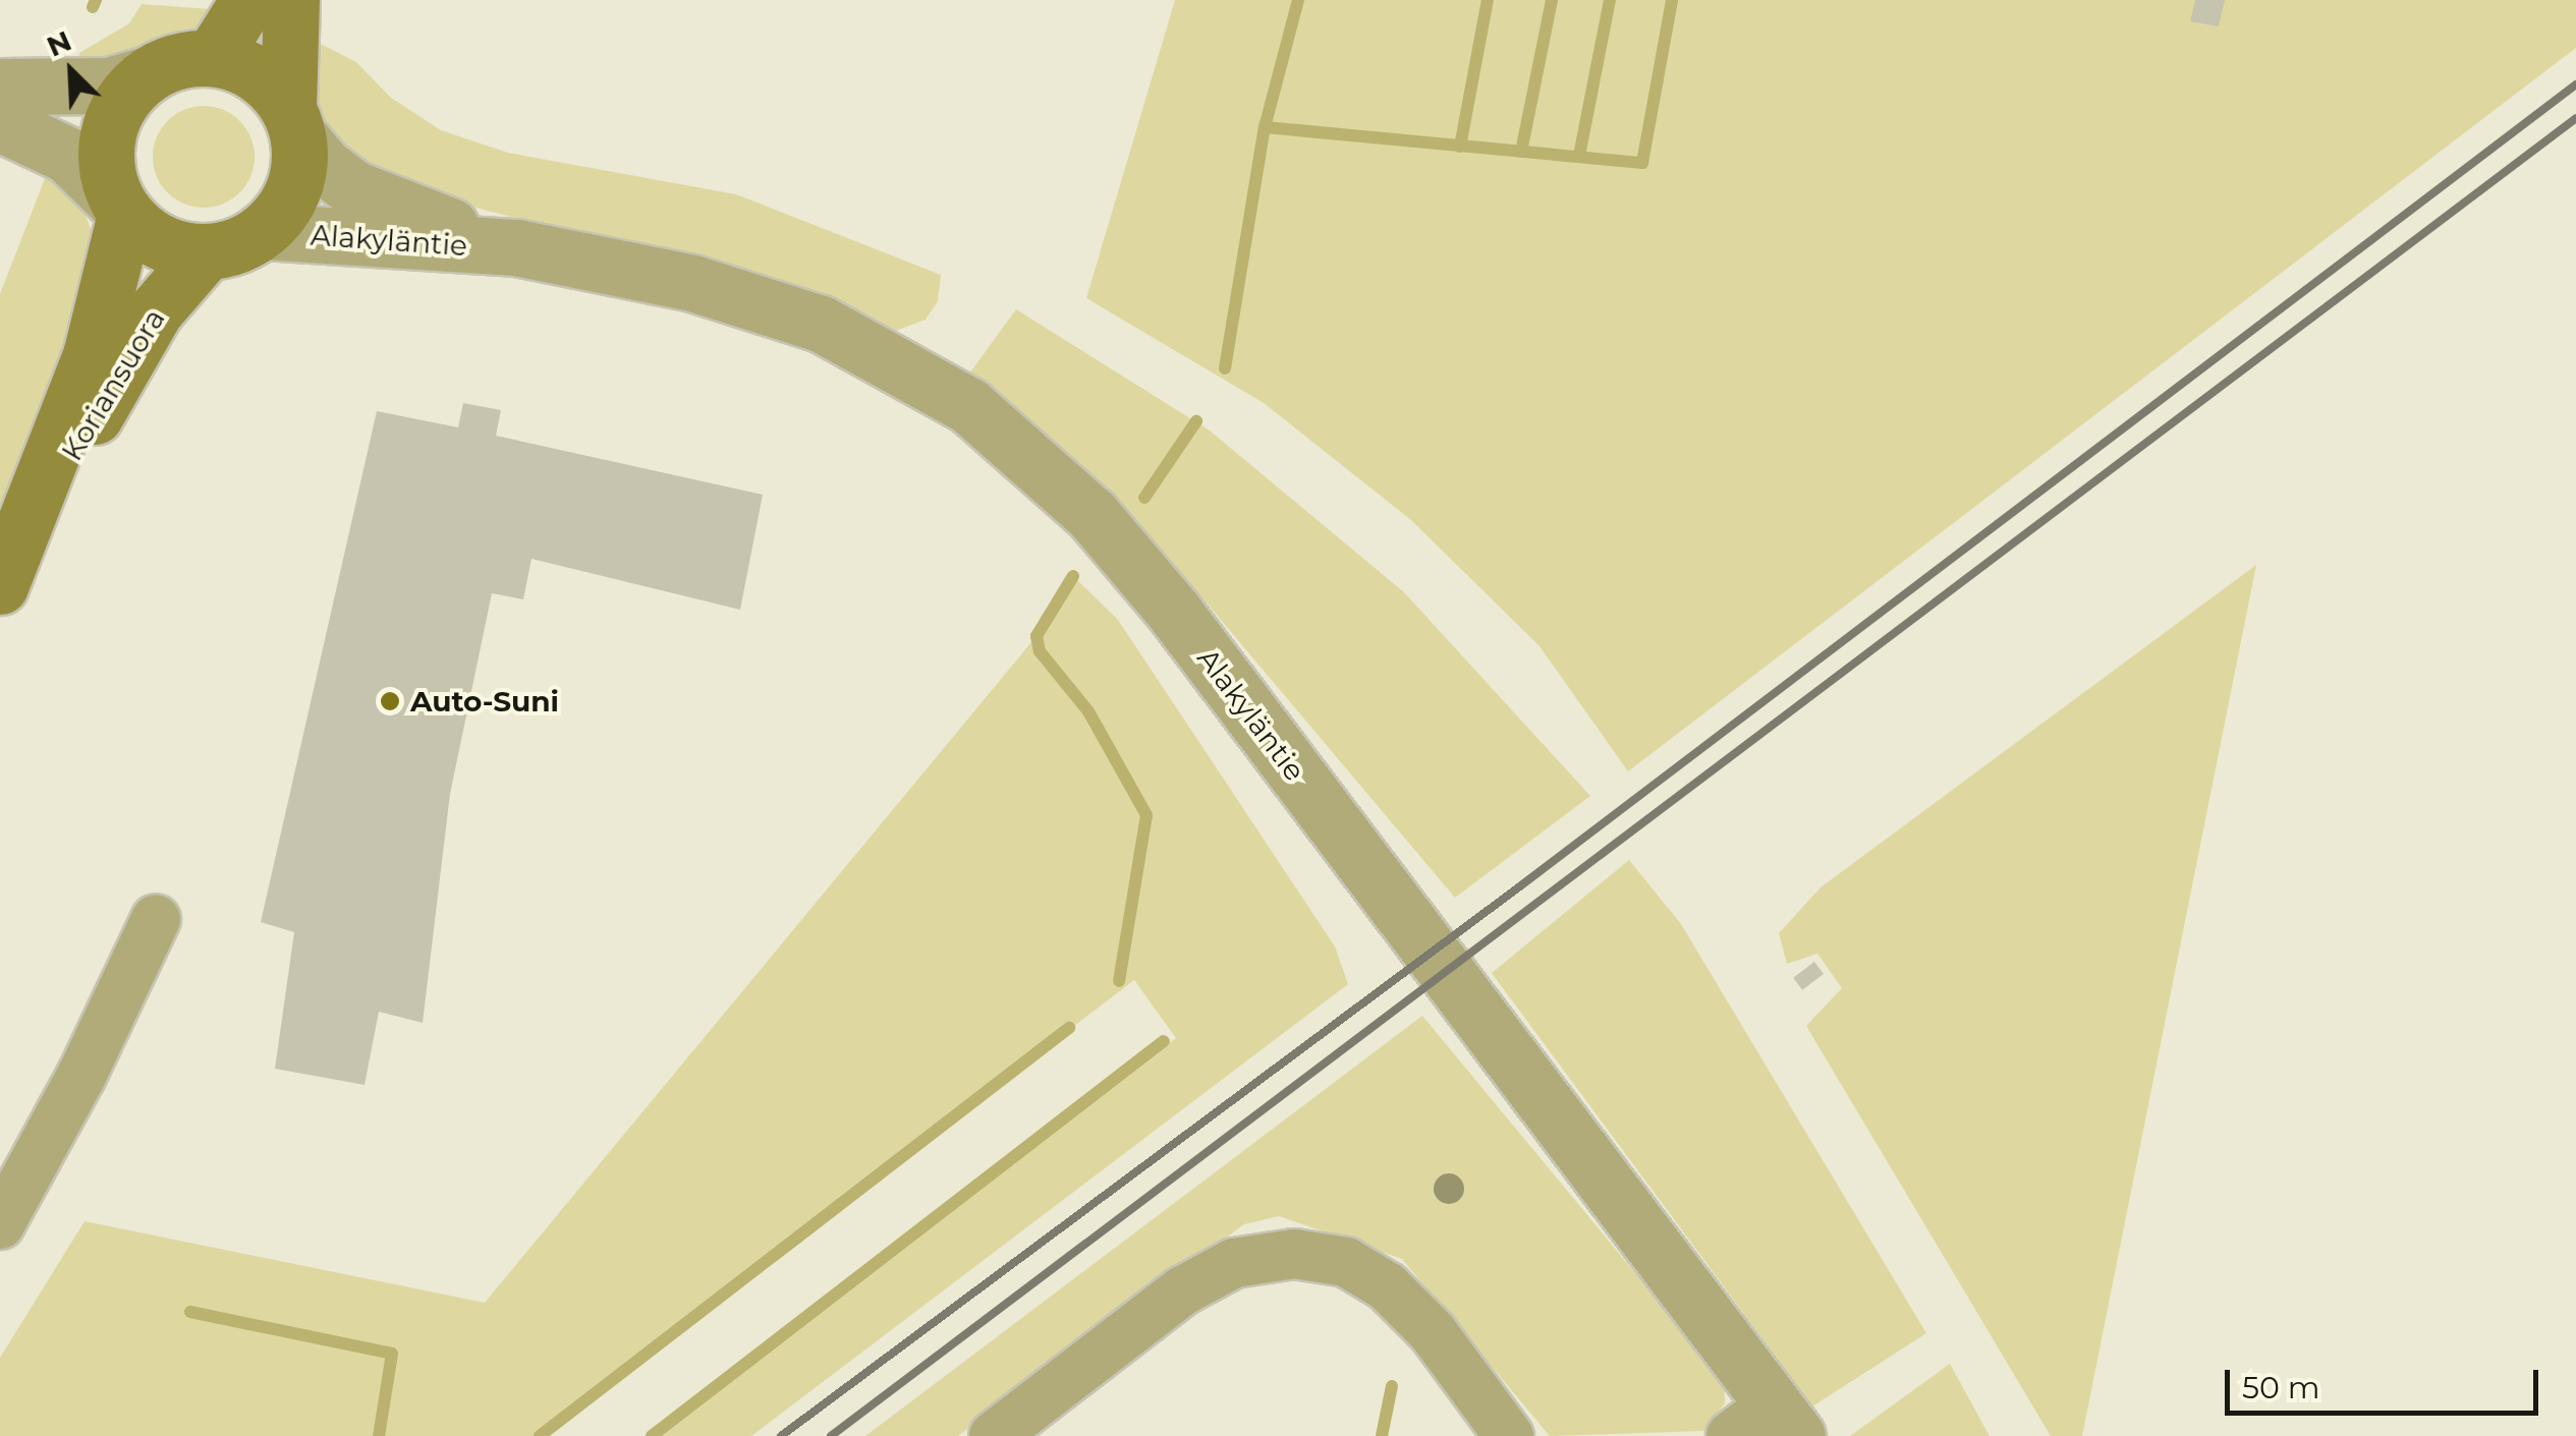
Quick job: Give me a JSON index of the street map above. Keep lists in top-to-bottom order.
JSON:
{
  "streets": {
    "main road": ["Koriansuora"],
    "street": ["Alakyläntie"]
  },
  "crossings": [
    ["Alakyläntie", "Koriansuora"]
  ],
  "places": ["Auto-Suni"],
  "scale_bar": "50 m",
  "north": "top left"
}
